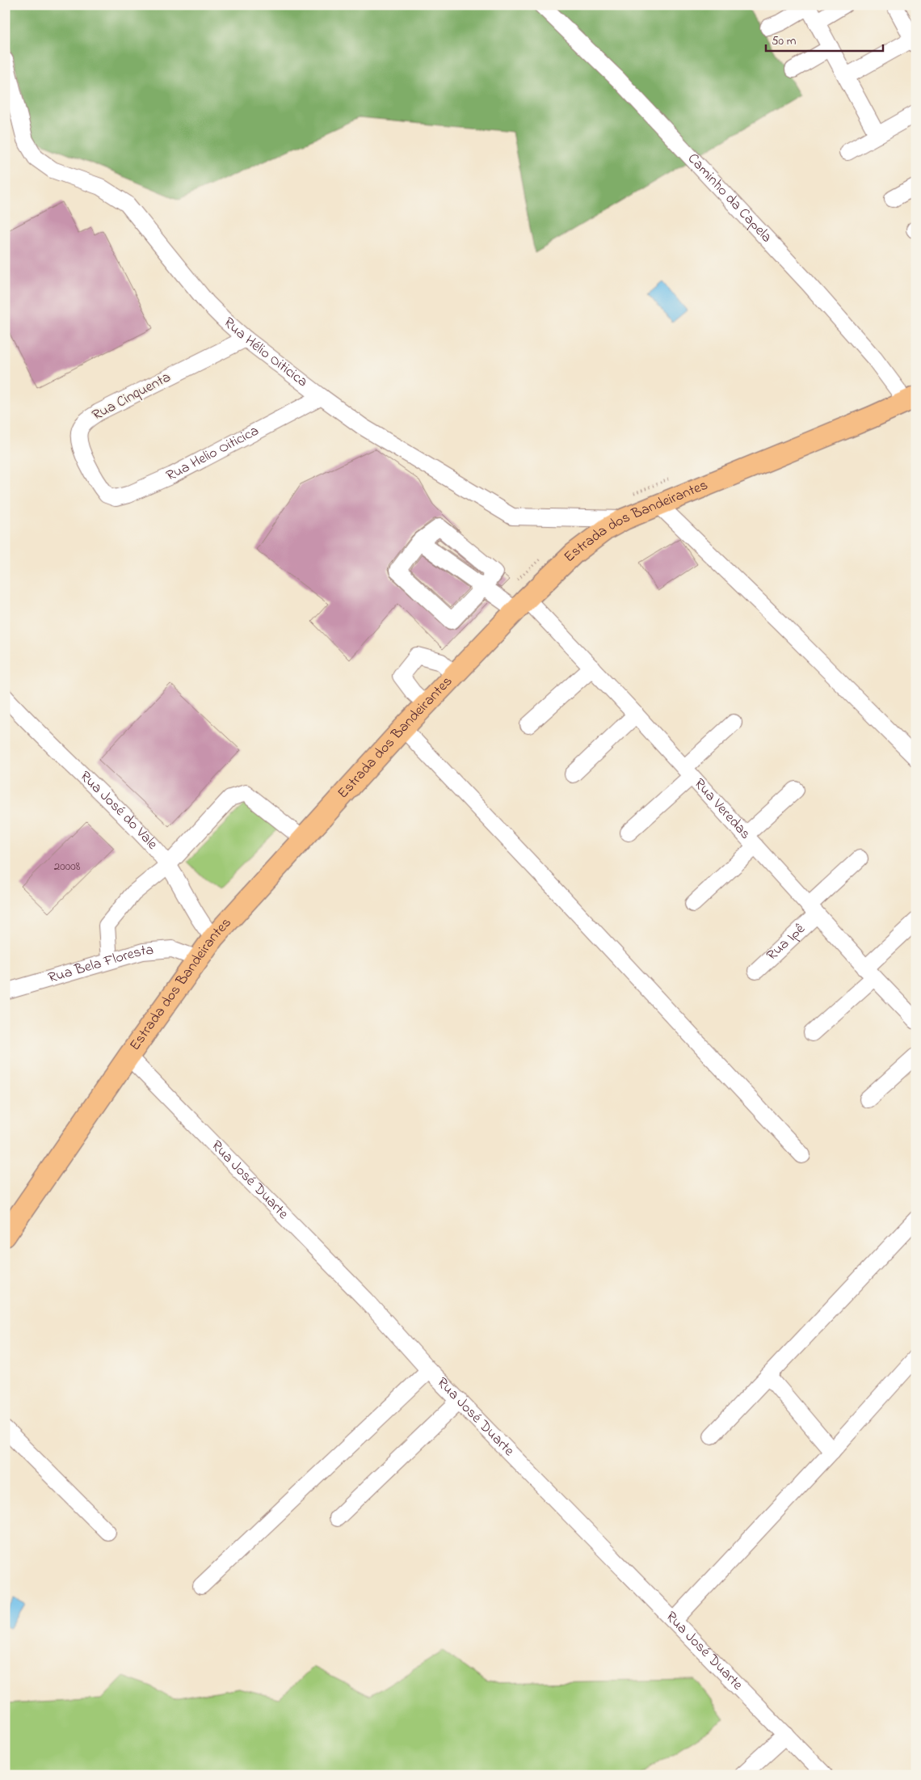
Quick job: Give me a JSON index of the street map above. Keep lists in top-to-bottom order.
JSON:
{
  "streets": {
    "main road": ["Estrada dos Bandeirantes"],
    "street": [
      "Caminho da Capela",
      "Rua Hélio Oiticica",
      "Rua Cinquenta",
      "Rua Helio Oiticica",
      "Rua Veredas",
      "Rua José do Vale",
      "Rua Ipê",
      "Rua Bela Floresta",
      "Rua José Duarte"
    ]
  },
  "crossings": [
    ["Caminho da Capela", "Estrada dos Bandeirantes"],
    ["Rua Hélio Oiticica", "Rua Cinquenta"],
    ["Rua Hélio Oiticica", "Rua Helio Oiticica"],
    ["Rua Hélio Oiticica", "Estrada dos Bandeirantes"],
    ["Rua Cinquenta", "Rua Helio Oiticica"],
    ["Estrada dos Bandeirantes", "Rua Veredas"],
    ["Estrada dos Bandeirantes", "Rua José do Vale"],
    ["Estrada dos Bandeirantes", "Rua Bela Floresta"],
    ["Estrada dos Bandeirantes", "Rua José Duarte"],
    ["Rua Veredas", "Rua Ipê"]
  ],
  "house_numbers": ["20008"],
  "scale_bar": "50 m"
}
